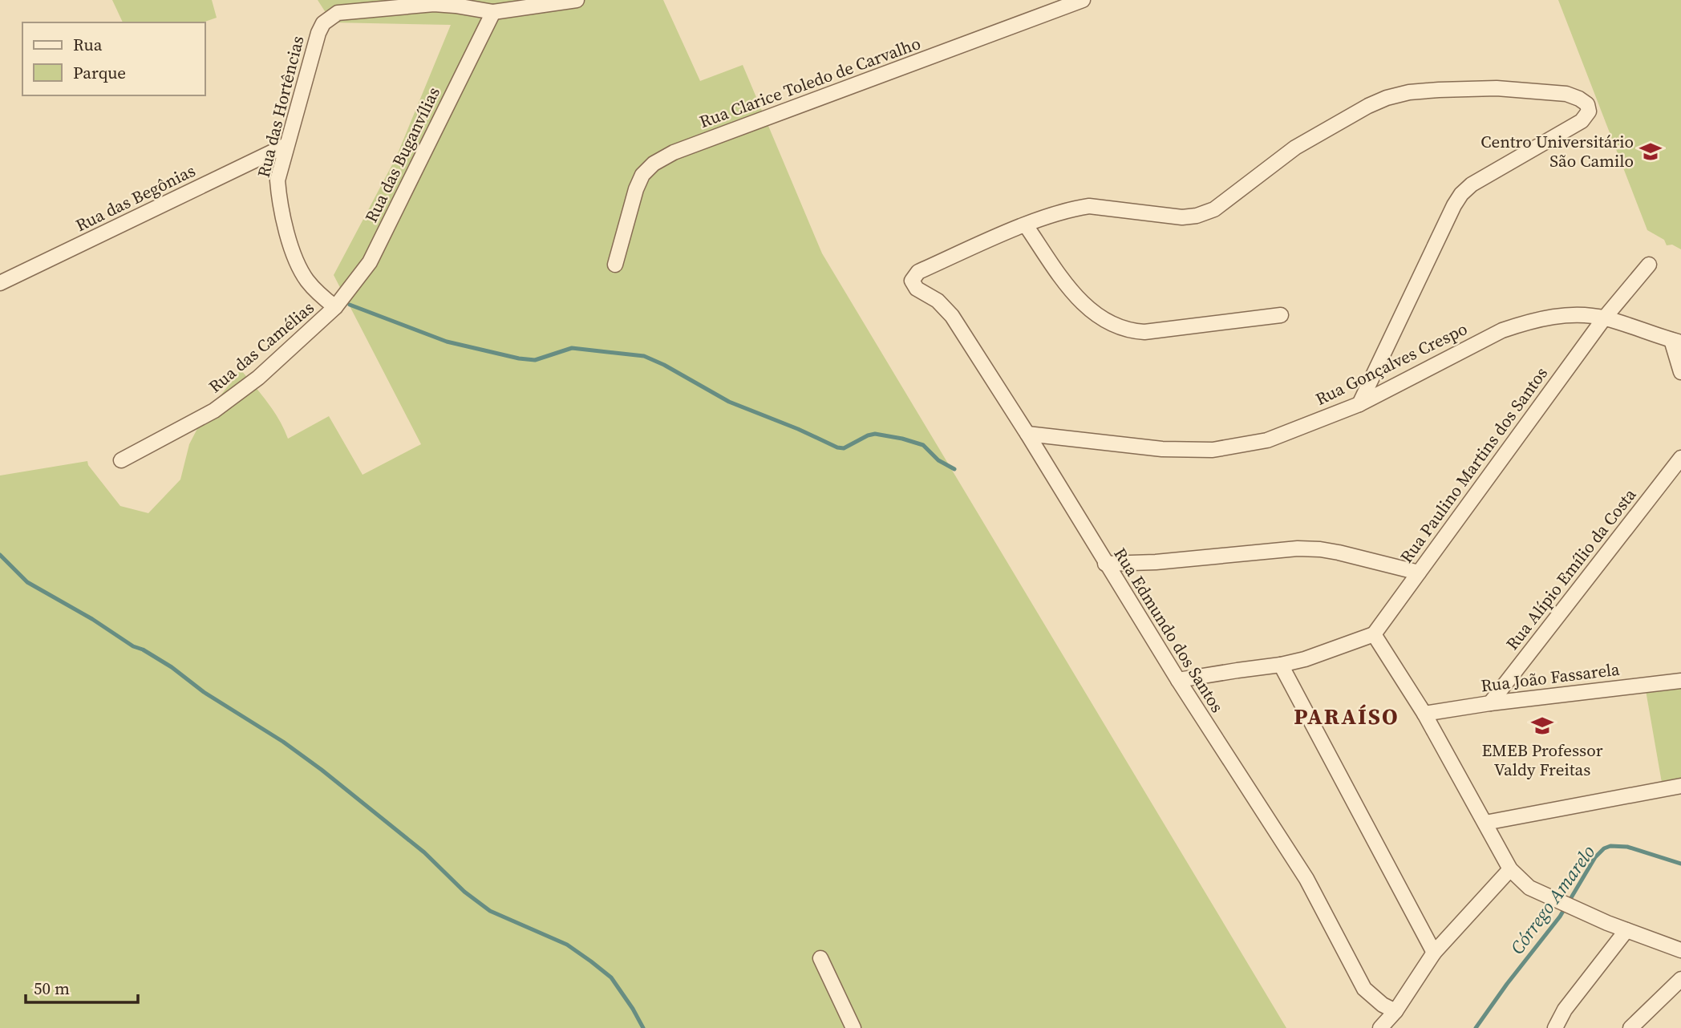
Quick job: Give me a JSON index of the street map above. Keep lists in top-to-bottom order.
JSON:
{
  "streets": {
    "street": [
      "Rua Clarice Toledo de Carvalho",
      "Rua das Hortências",
      "Rua das Buganvílias",
      "Rua das Begônias",
      "Rua das Camélias",
      "Rua Gonçalves Crespo",
      "Rua Paulino Martins dos Santos",
      "Rua Alípio Emílio da Costa",
      "Rua Edmundo dos Santos",
      "Rua João Fassarela"
    ]
  },
  "crossings": [
    ["Rua das Hortências", "Rua das Buganvílias"],
    ["Rua das Hortências", "Rua das Begônias"],
    ["Rua das Hortências", "Rua das Camélias"],
    ["Rua das Buganvílias", "Rua das Camélias"],
    ["Rua Gonçalves Crespo", "Rua Paulino Martins dos Santos"],
    ["Rua Gonçalves Crespo", "Rua Edmundo dos Santos"],
    ["Rua Alípio Emílio da Costa", "Rua João Fassarela"]
  ],
  "districts": ["PARAÍSO"],
  "water": ["Córrego Amarelo"],
  "places": {
    "school or university": ["Centro Universitário São Camilo", "EMEB Professor Valdy Freitas"]
  },
  "legend": ["Rua", "Parque"],
  "scale_bar": "50 m"
}
